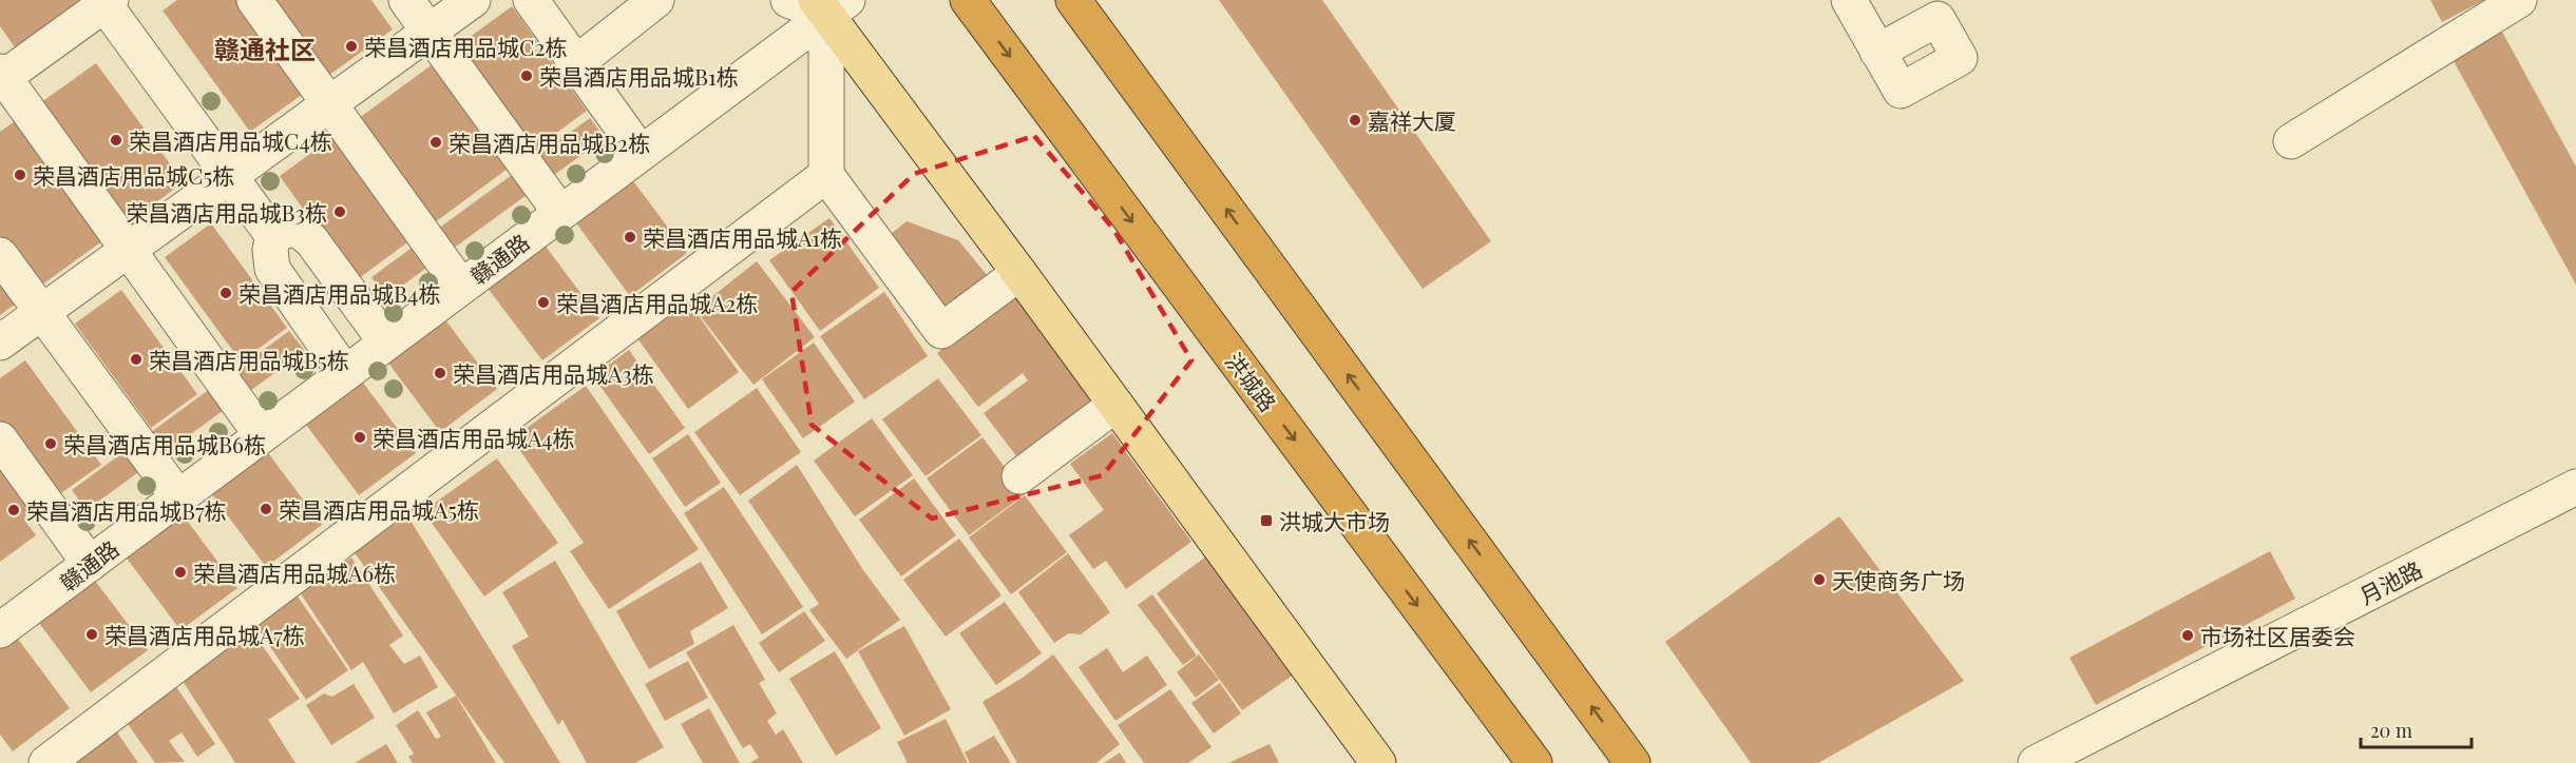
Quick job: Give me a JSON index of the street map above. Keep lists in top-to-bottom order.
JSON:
{
  "streets": {
    "highway": ["洪城路"],
    "street": ["赣通路", "月池路"]
  },
  "districts": ["赣通社区"],
  "places": {
    "other": [
      "荣昌酒店用品城C2栋",
      "荣昌酒店用品城B1栋",
      "嘉祥大厦",
      "荣昌酒店用品城C4栋",
      "荣昌酒店用品城B2栋",
      "荣昌酒店用品城C5栋",
      "荣昌酒店用品城B3栋",
      "荣昌酒店用品城A1栋",
      "荣昌酒店用品城B4栋",
      "荣昌酒店用品城A2栋",
      "荣昌酒店用品城B5栋",
      "荣昌酒店用品城A3栋",
      "荣昌酒店用品城A4栋",
      "荣昌酒店用品城B6栋",
      "荣昌酒店用品城A5栋",
      "荣昌酒店用品城B7栋",
      "荣昌酒店用品城A6栋",
      "天使商务广场",
      "荣昌酒店用品城A7栋",
      "市场社区居委会"
    ],
    "transit": ["洪城大市场"]
  },
  "scale_bar": "20 m"
}
